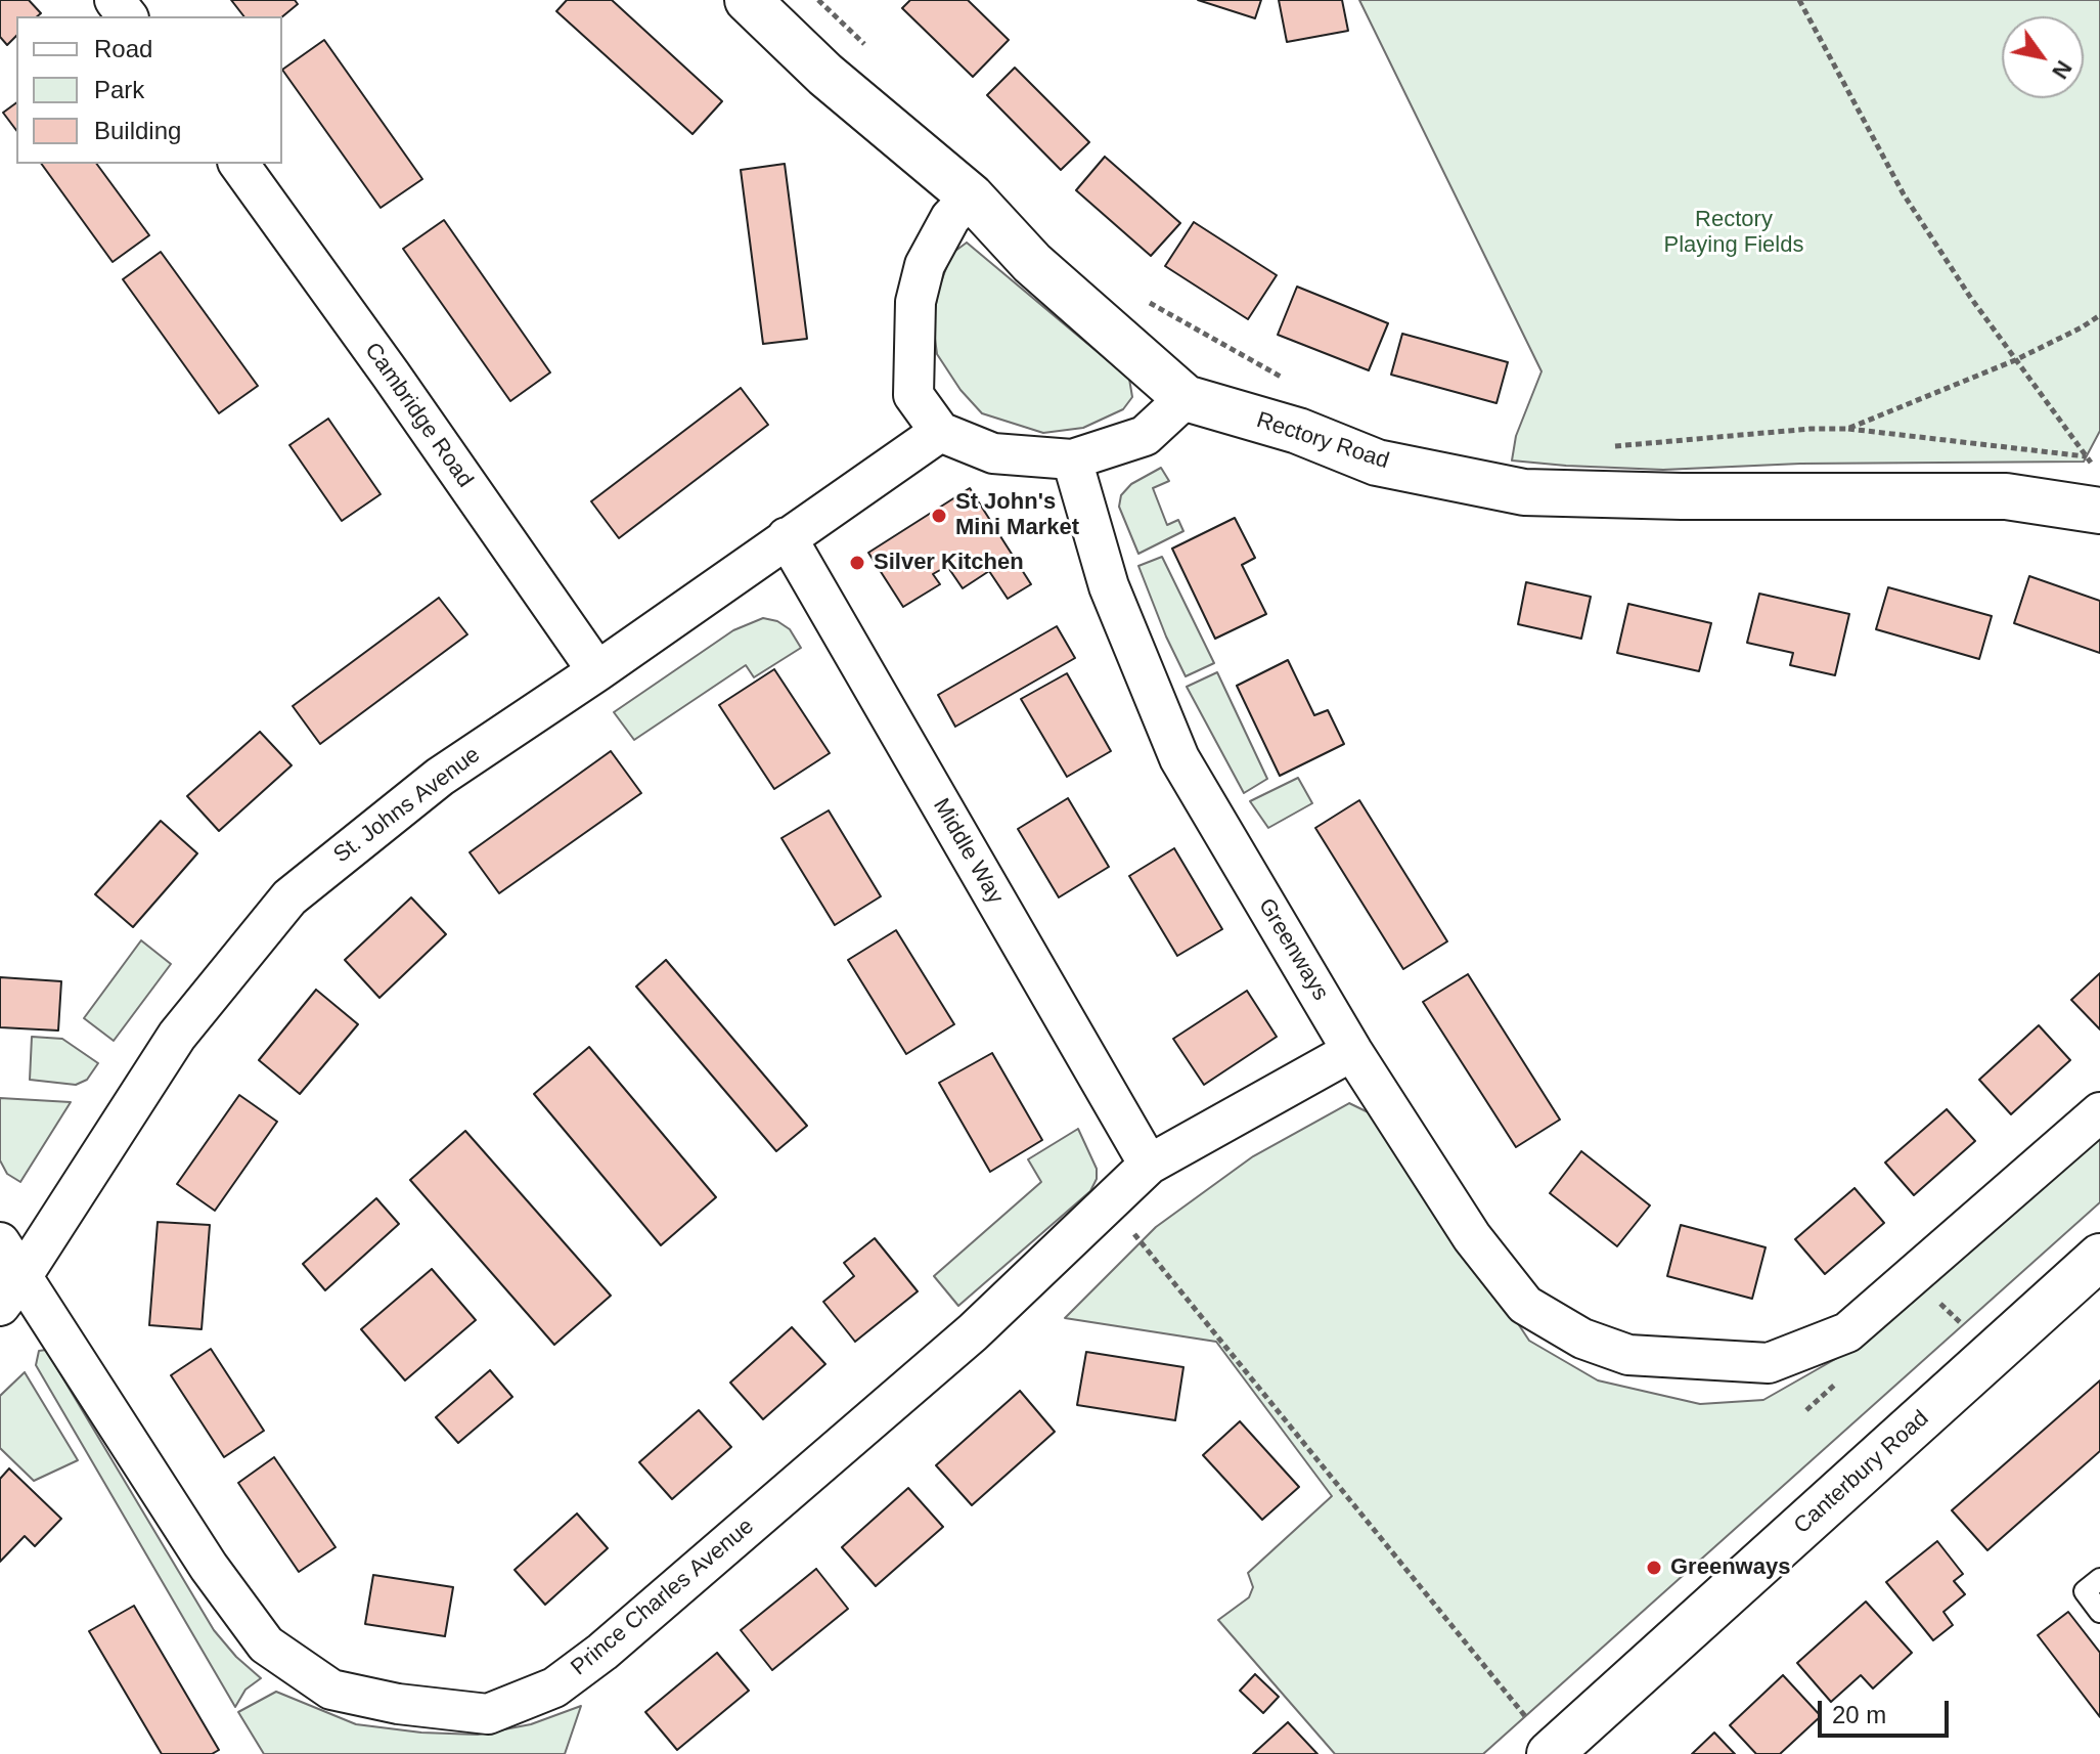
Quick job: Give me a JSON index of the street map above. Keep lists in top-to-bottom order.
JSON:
{
  "streets": {
    "street": [
      "Cambridge Road",
      "Rectory Road",
      "St. Johns Avenue",
      "Middle Way",
      "Greenways",
      "Canterbury Road",
      "Prince Charles Avenue"
    ]
  },
  "crossings": [
    ["Cambridge Road", "St. Johns Avenue"],
    ["St. Johns Avenue", "Middle Way"],
    ["St. Johns Avenue", "Prince Charles Avenue"],
    ["Middle Way", "Prince Charles Avenue"],
    ["Greenways", "Prince Charles Avenue"]
  ],
  "parks": ["Rectory Playing Fields"],
  "places": ["St John's Mini Market", "Silver Kitchen", "Greenways"],
  "legend": ["Road", "Park", "Building"],
  "scale_bar": "20 m",
  "north": "bottom right"
}
